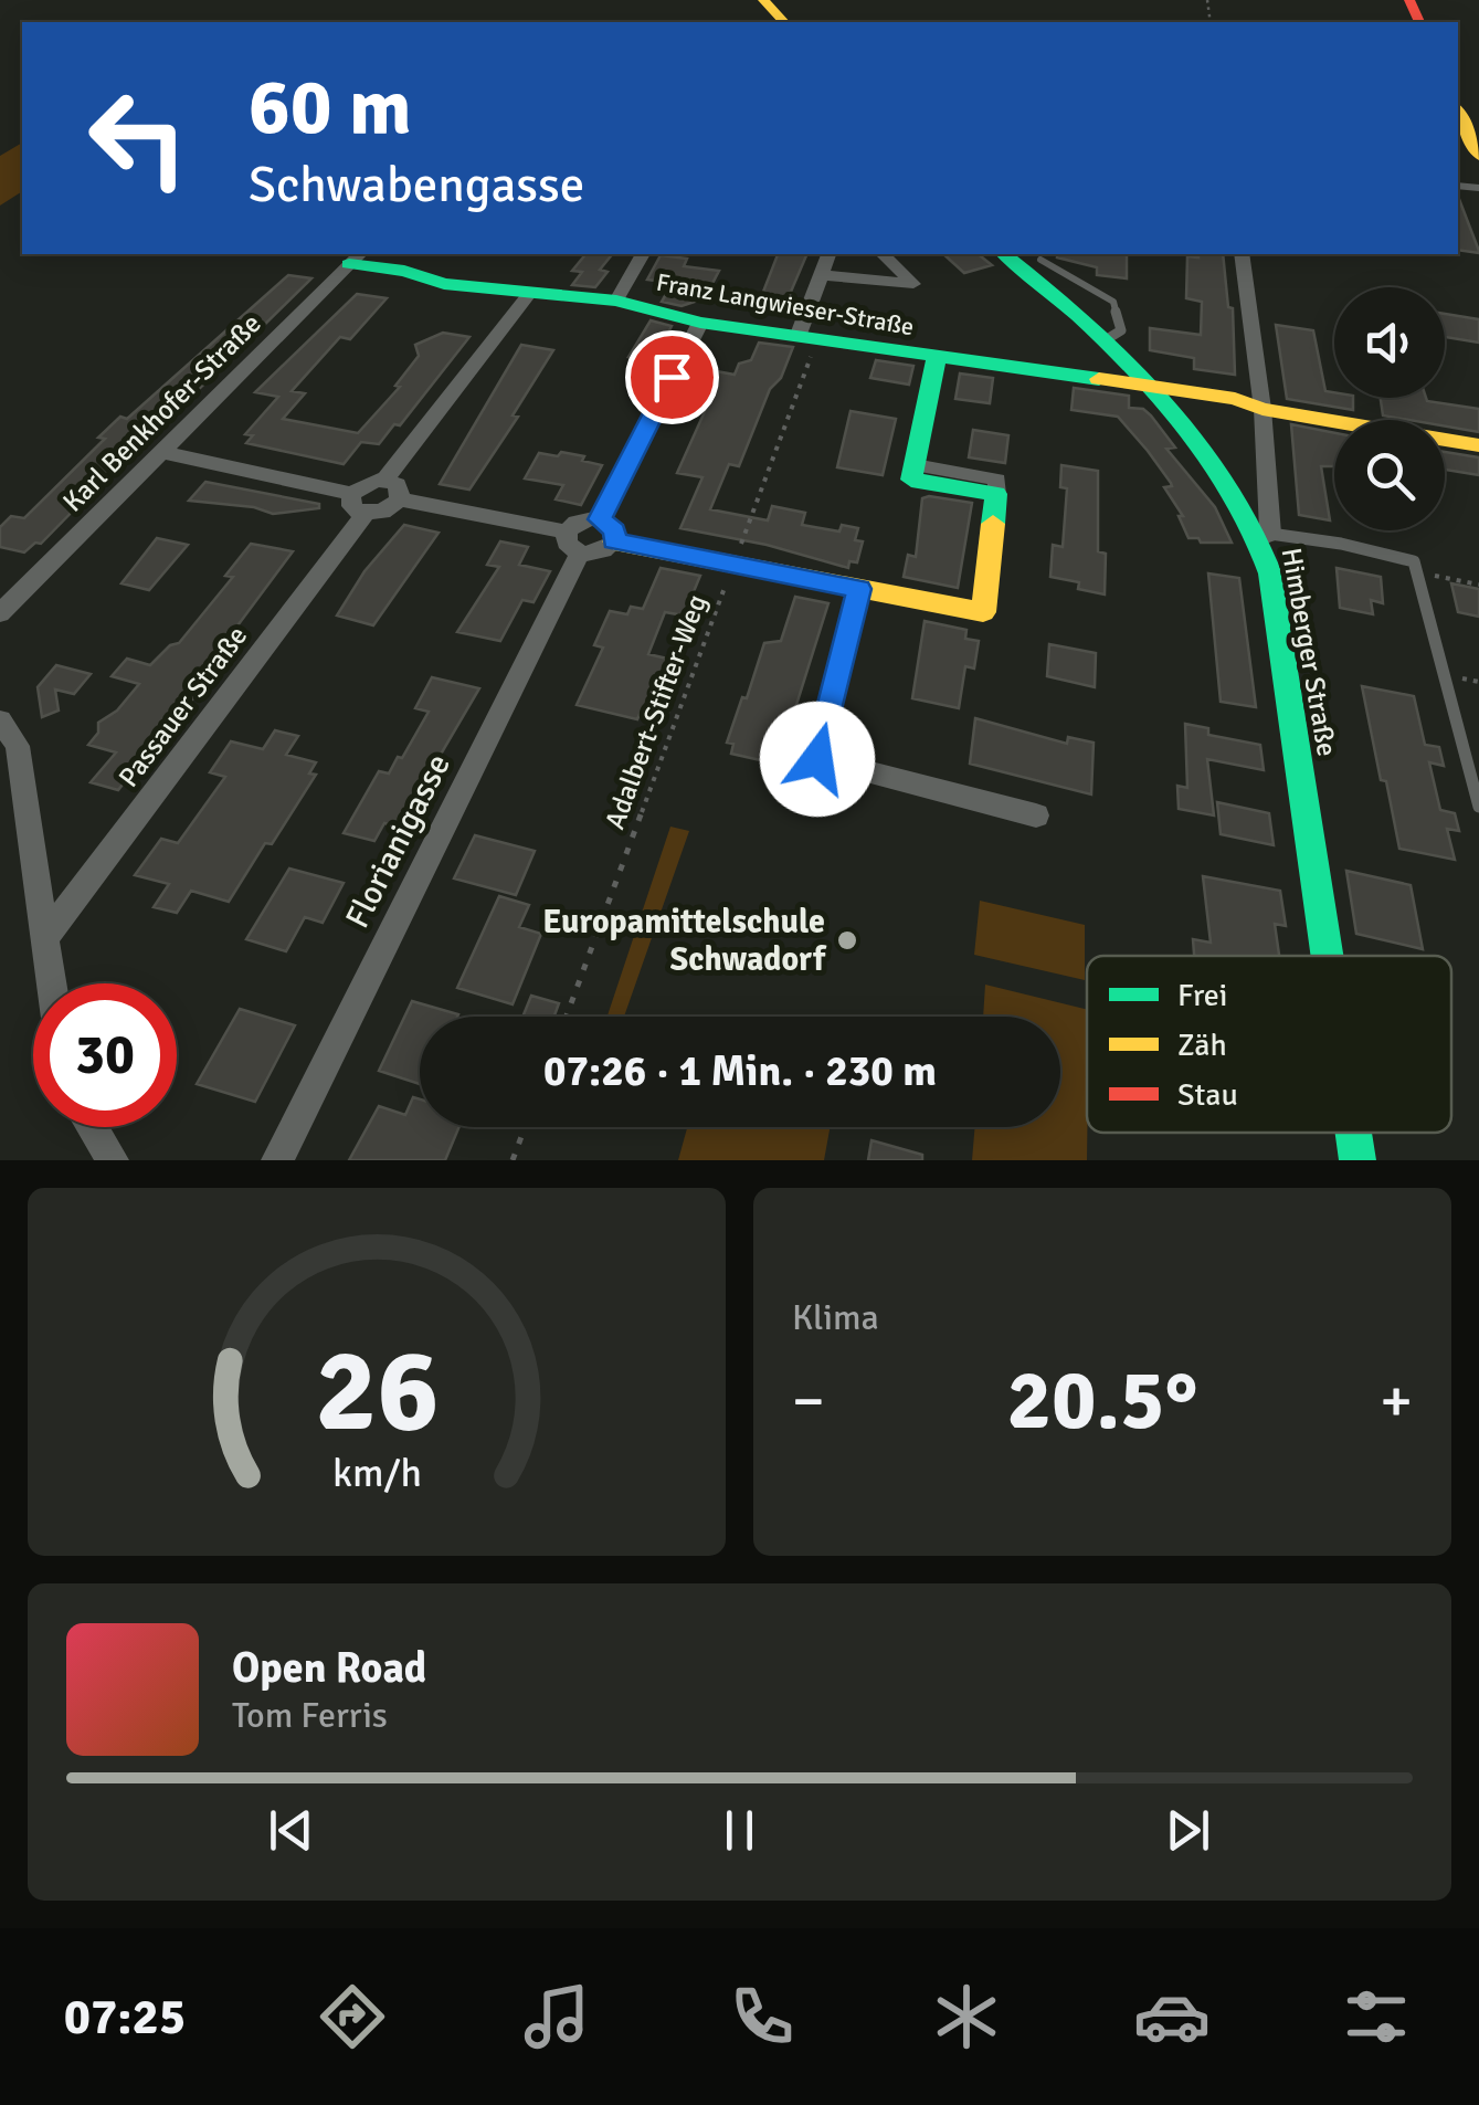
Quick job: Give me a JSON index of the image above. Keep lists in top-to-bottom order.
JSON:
{
  "streets": {
    "street": [
      "Franz Langwieser-Straße",
      "Karl Benkhofer-Straße",
      "Himberger Straße",
      "Passauer Straße",
      "Florianigasse"
    ],
    "path": ["Adalbert-Stifter-Weg"]
  },
  "crossings": [
    ["Franz Langwieser-Straße", "Karl Benkhofer-Straße"],
    ["Franz Langwieser-Straße", "Himberger Straße"],
    ["Franz Langwieser-Straße", "Adalbert-Stifter-Weg"]
  ],
  "places": ["Europamittelschule Schwadorf"],
  "legend": ["Frei", "Zäh", "Stau"],
  "page": {
    "turn": ["60 m", "Schwabengasse"],
    "limit": "30",
    "trip": "07:26 · 1 Min. · 230 m",
    "tile": "Klima",
    "heat": ["−", "20.5°", "+"],
    "song": ["Open Road", "Tom Ferris"],
    "tabs": "07:25",
    "gauge": ["26", "km/h"]
  }
}
